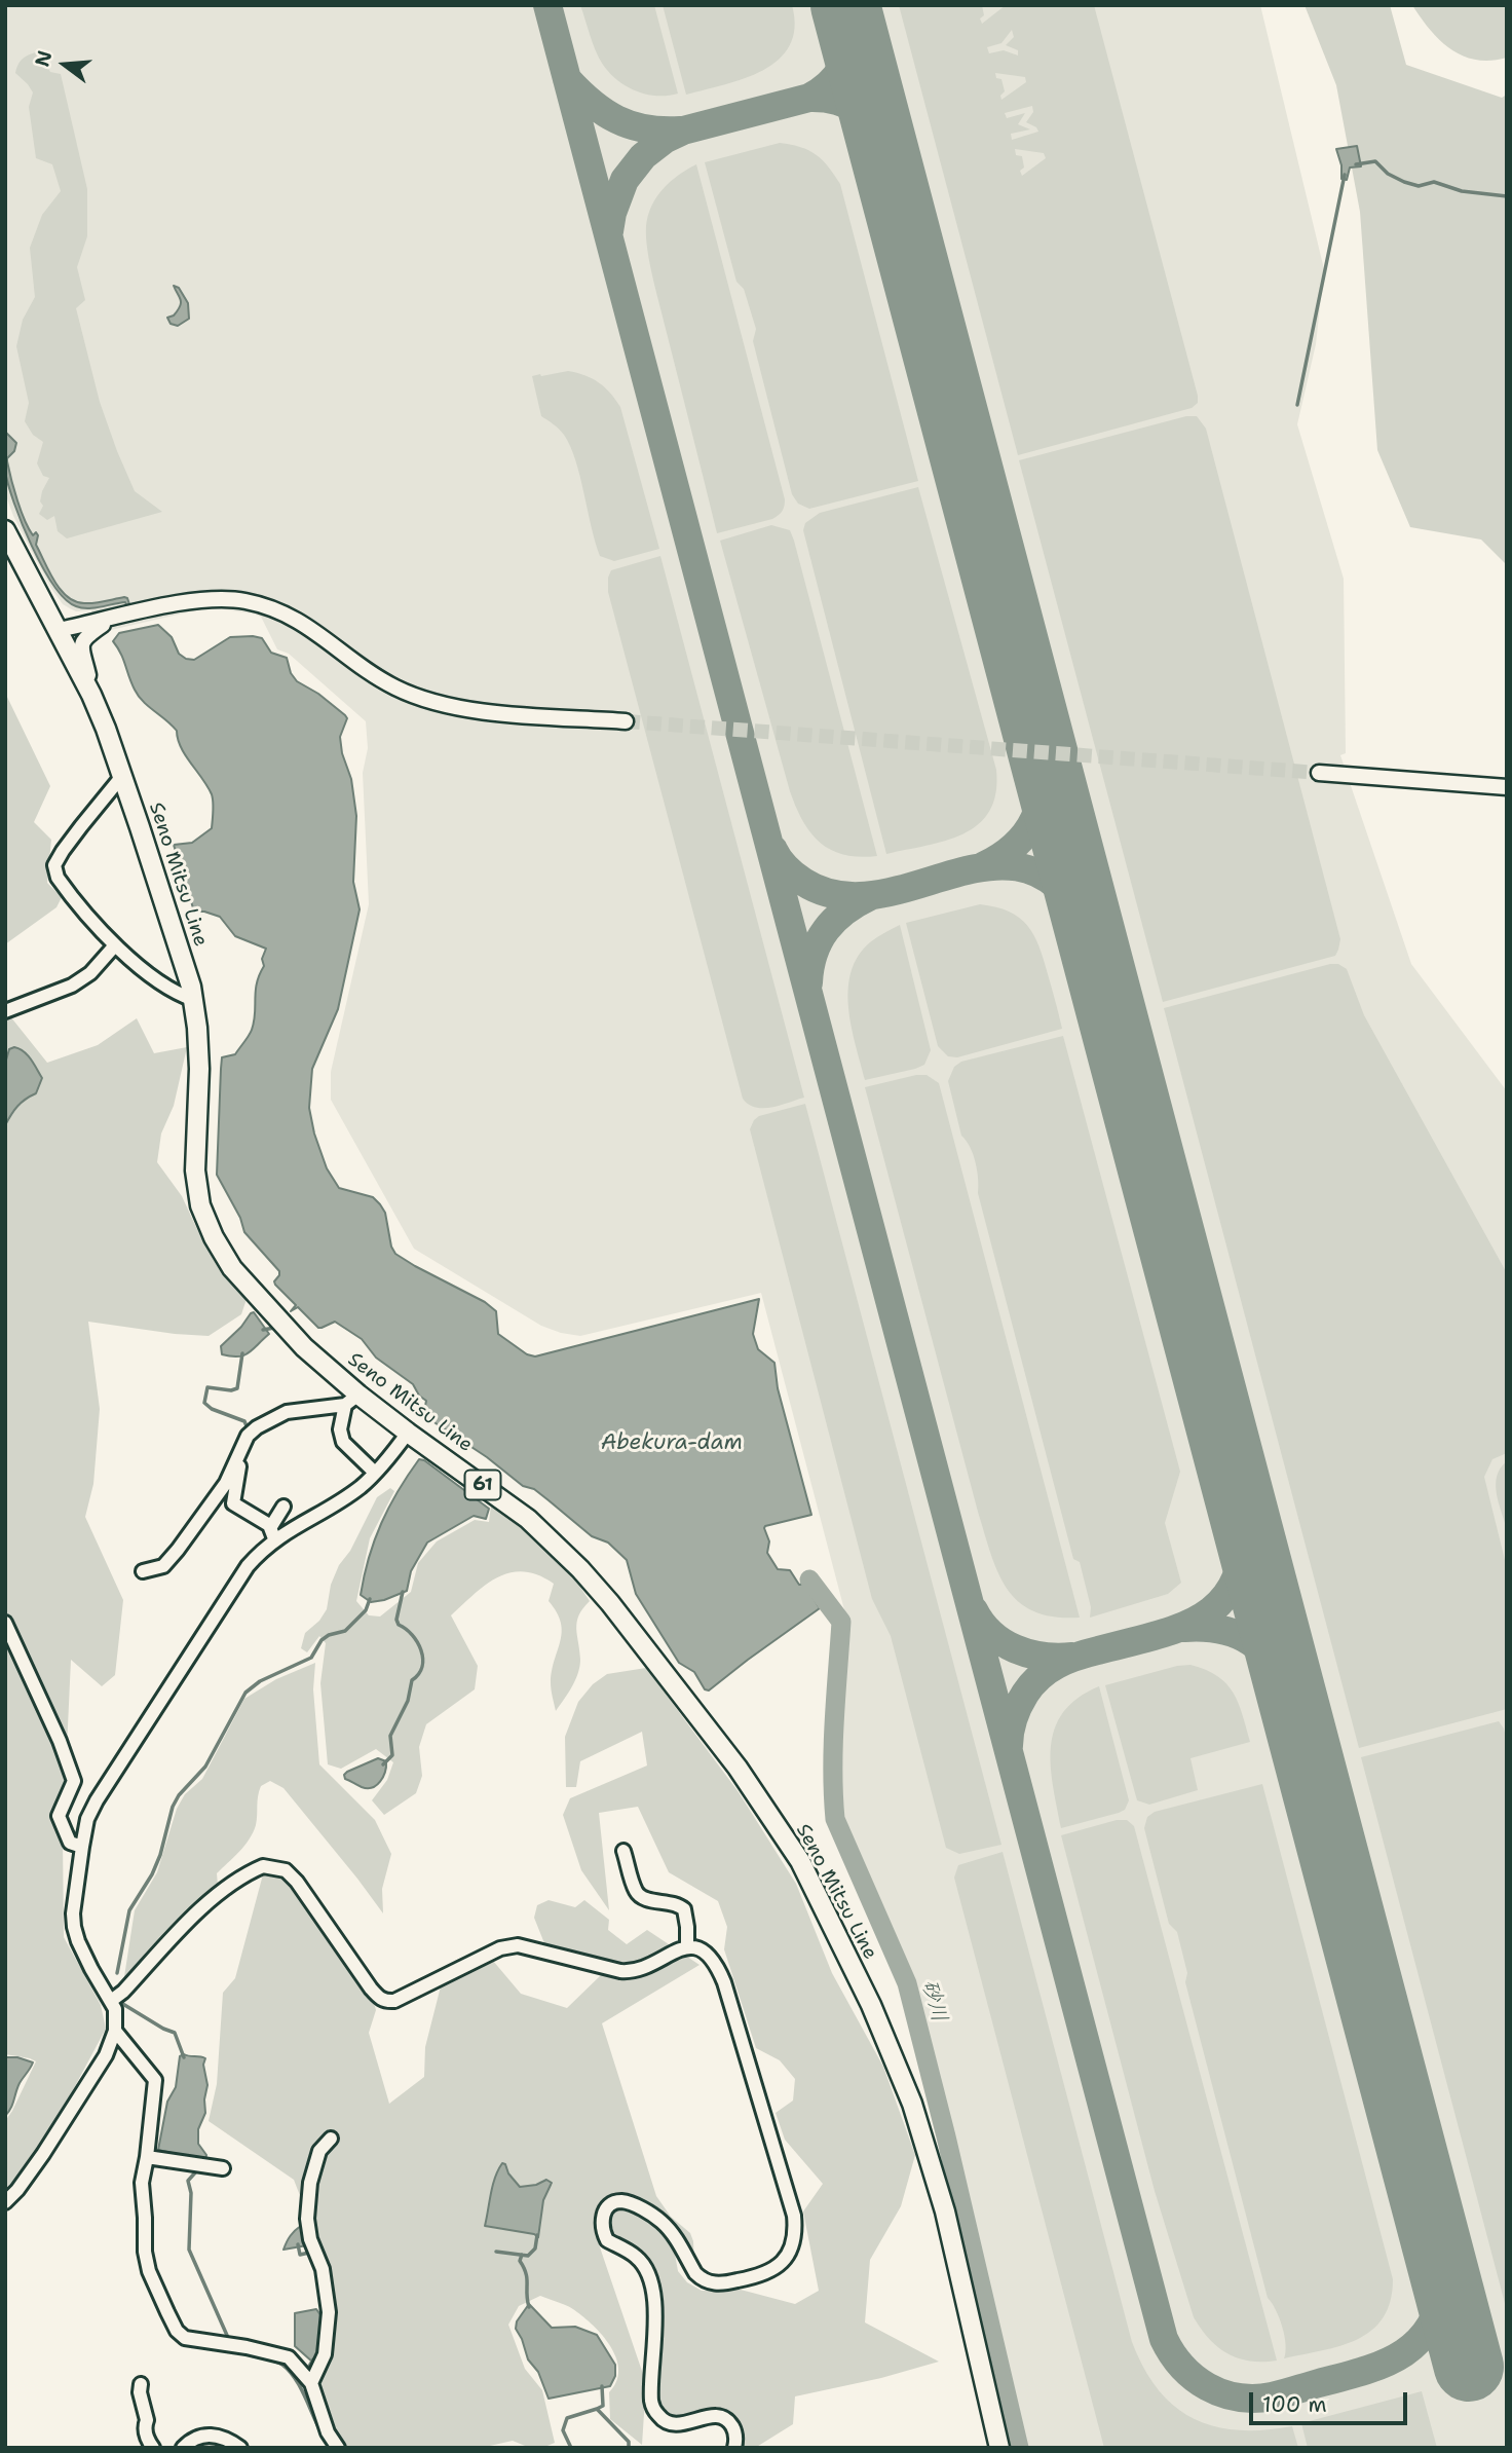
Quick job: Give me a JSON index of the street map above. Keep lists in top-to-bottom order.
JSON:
{
  "streets": {
    "main road": ["Seno Mitsu Line", "61"]
  },
  "water": ["Abekura-dam", "砂川"],
  "scale_bar": "100 m",
  "north": "left"
}
